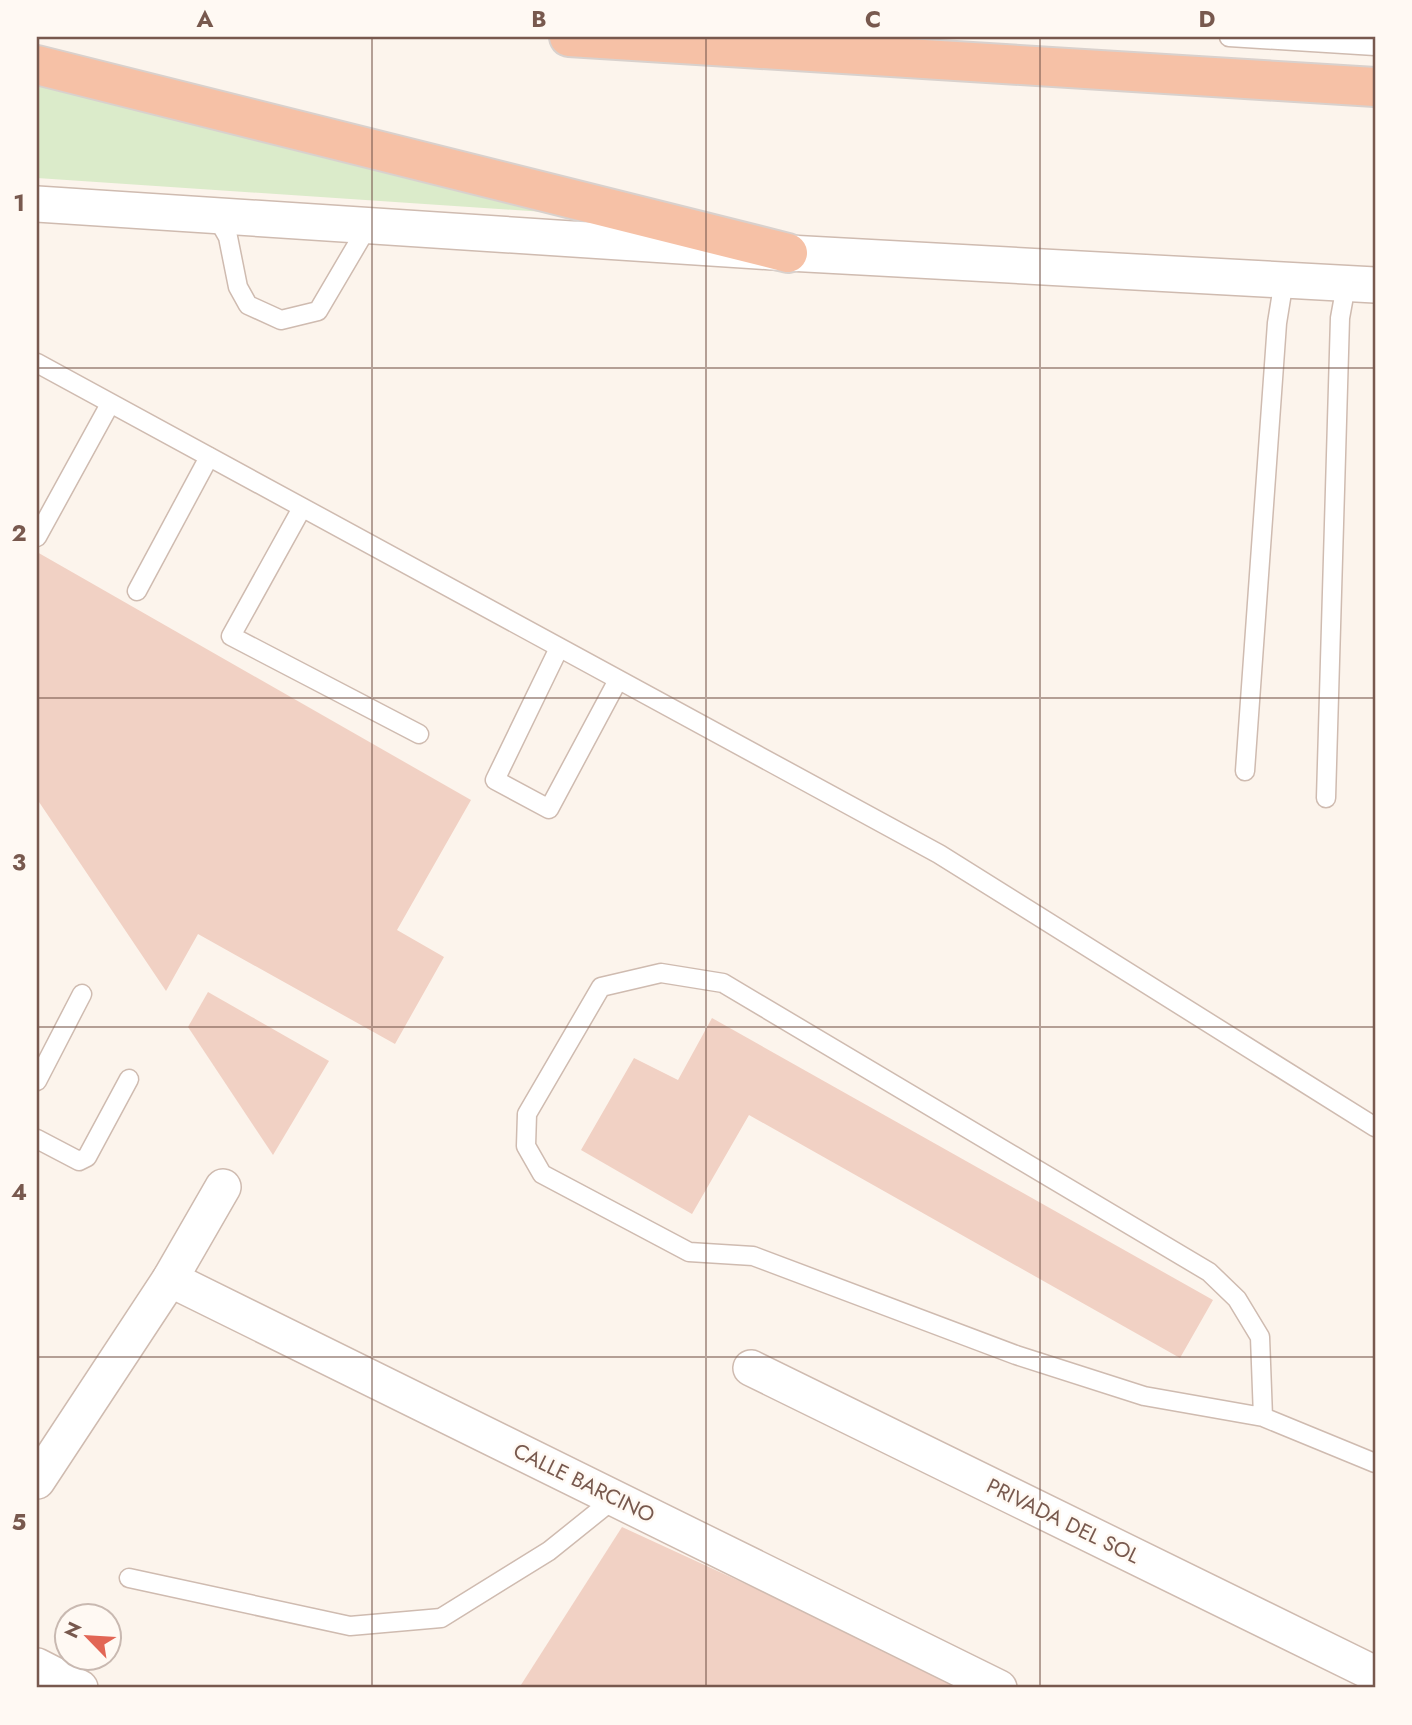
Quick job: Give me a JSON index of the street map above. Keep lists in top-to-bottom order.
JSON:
{
  "streets": {
    "street": ["CALLE BARCINO", "PRIVADA DEL SOL"]
  },
  "north": "top left",
  "grid": {
    "columns": [
      "A",
      "B",
      "C",
      "D"
    ],
    "rows": [
      "1",
      "2",
      "3",
      "4",
      "5"
    ]
  }
}
